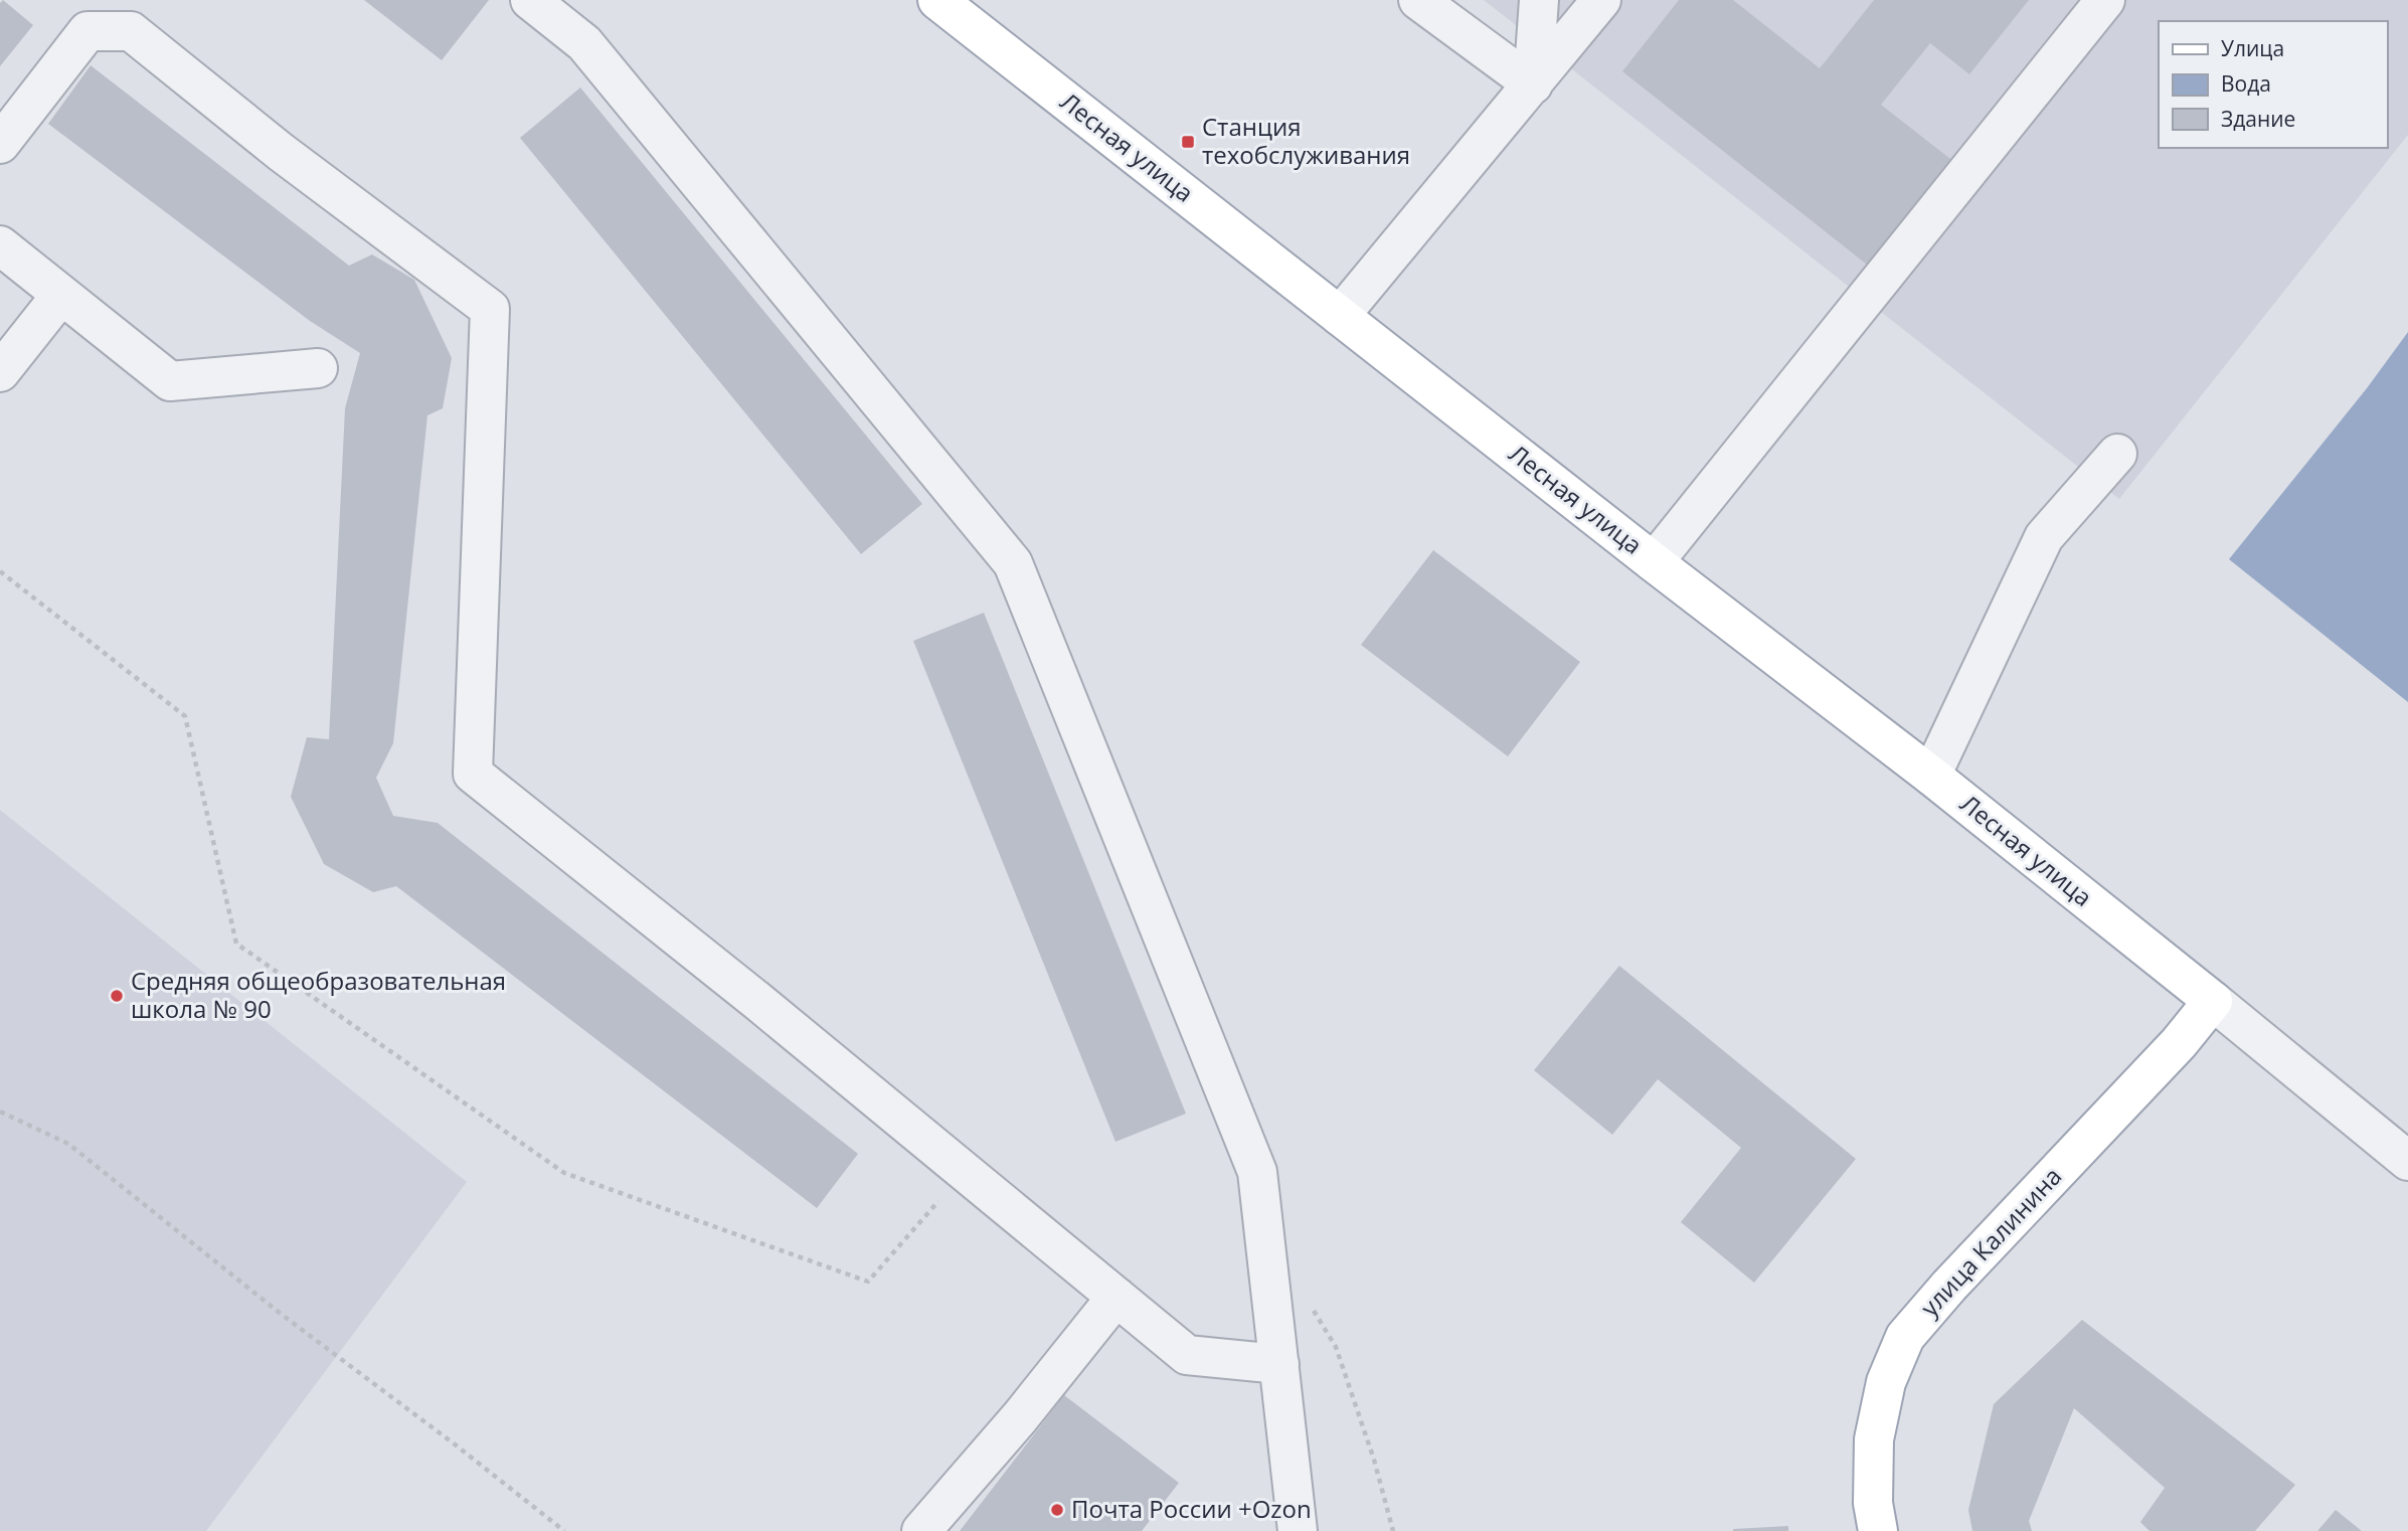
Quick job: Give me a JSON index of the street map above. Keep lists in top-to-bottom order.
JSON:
{
  "streets": {
    "main road": ["Лесная улица", "улица Калинина"]
  },
  "crossings": [
    ["Лесная улица", "улица Калинина"]
  ],
  "places": {
    "transit": ["Станция техобслуживания"],
    "other": ["Средняя общеобразовательная школа № 90", "Почта России +Ozon"]
  },
  "legend": ["Улица", "Вода", "Здание"]
}
